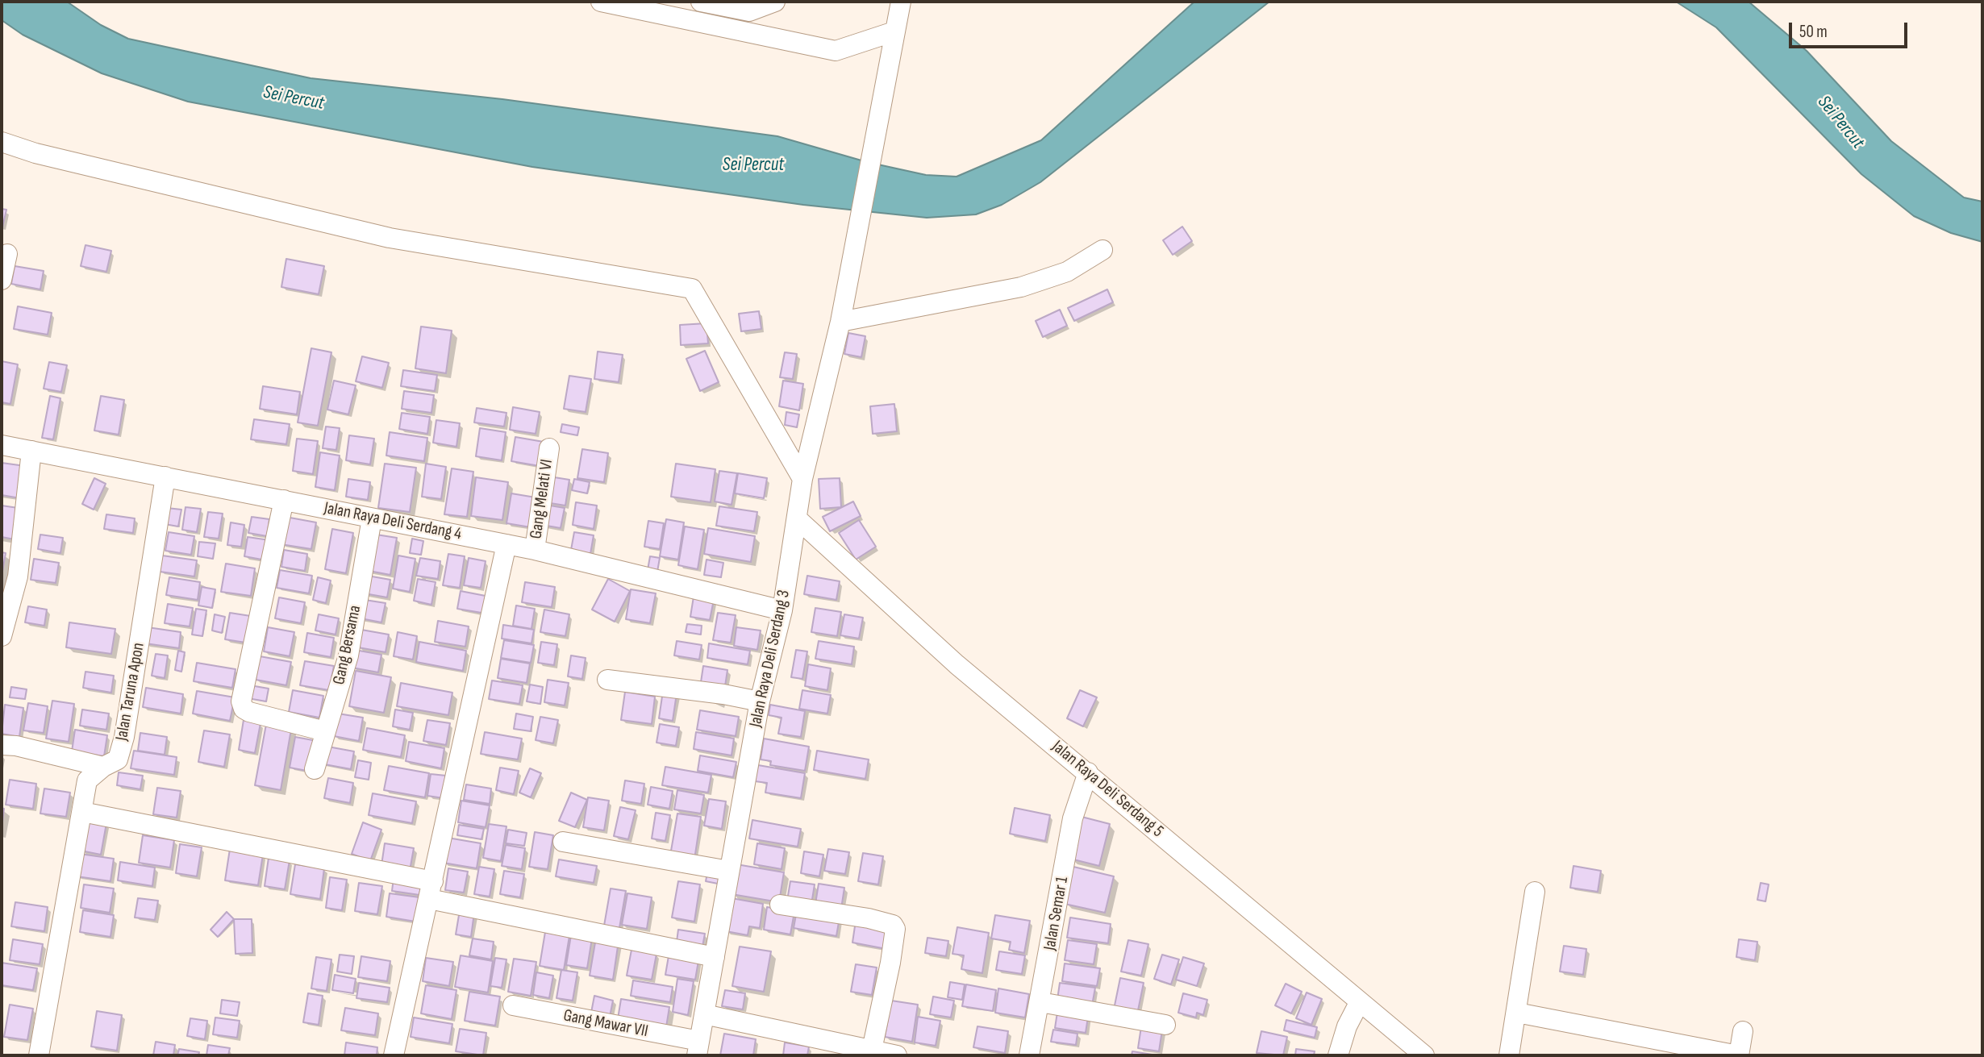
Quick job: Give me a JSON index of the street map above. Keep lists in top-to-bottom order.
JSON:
{
  "streets": {
    "street": [
      "Gang Melati VI",
      "Jalan Raya Deli Serdang 4",
      "Gang Bersama",
      "Jalan Raya Deli Serdang 3",
      "Jalan Taruna Apon",
      "Jalan Raya Deli Serdang 5",
      "Jalan Semar 1",
      "Gang Mawar VII"
    ]
  },
  "crossings": [
    ["Gang Melati VI", "Jalan Raya Deli Serdang 4"],
    ["Jalan Raya Deli Serdang 4", "Gang Bersama"],
    ["Jalan Raya Deli Serdang 4", "Jalan Raya Deli Serdang 3"],
    ["Jalan Raya Deli Serdang 4", "Jalan Taruna Apon"],
    ["Jalan Raya Deli Serdang 3", "Jalan Raya Deli Serdang 5"],
    ["Jalan Raya Deli Serdang 3", "Gang Mawar VII"],
    ["Jalan Raya Deli Serdang 5", "Jalan Semar 1"]
  ],
  "water": ["Sei Percut"],
  "scale_bar": "50 m"
}
